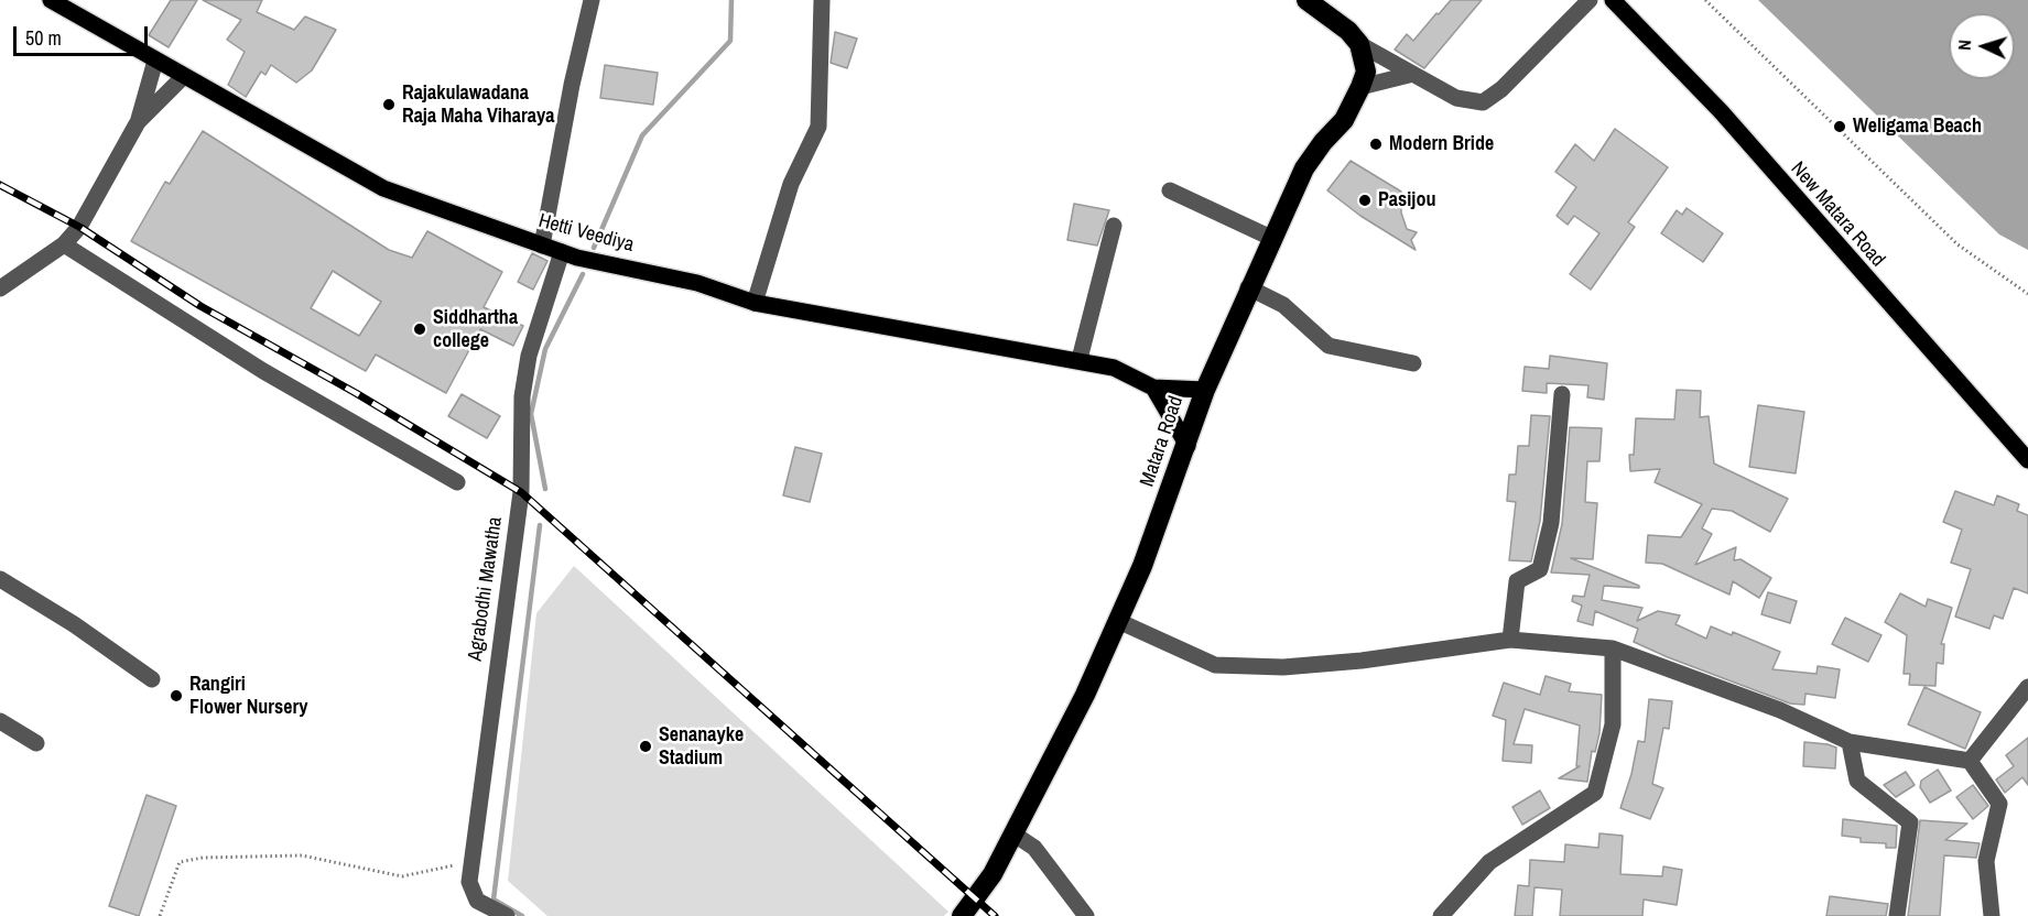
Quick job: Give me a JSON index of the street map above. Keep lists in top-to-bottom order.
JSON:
{
  "streets": {
    "highway": ["Matara Road"],
    "main road": ["New Matara Road", "Hetti Veediya"],
    "street": ["Agrabodhi Mawatha"]
  },
  "crossings": [
    ["Hetti Veediya", "Matara Road"],
    ["Hetti Veediya", "Agrabodhi Mawatha"]
  ],
  "places": [
    "Rajakulawadana Raja Maha Viharaya",
    "Weligama Beach",
    "Modern Bride",
    "Pasijou",
    "Siddhartha college",
    "Rangiri Flower Nursery",
    "Senanayke Stadium"
  ],
  "scale_bar": "50 m",
  "north": "left"
}
